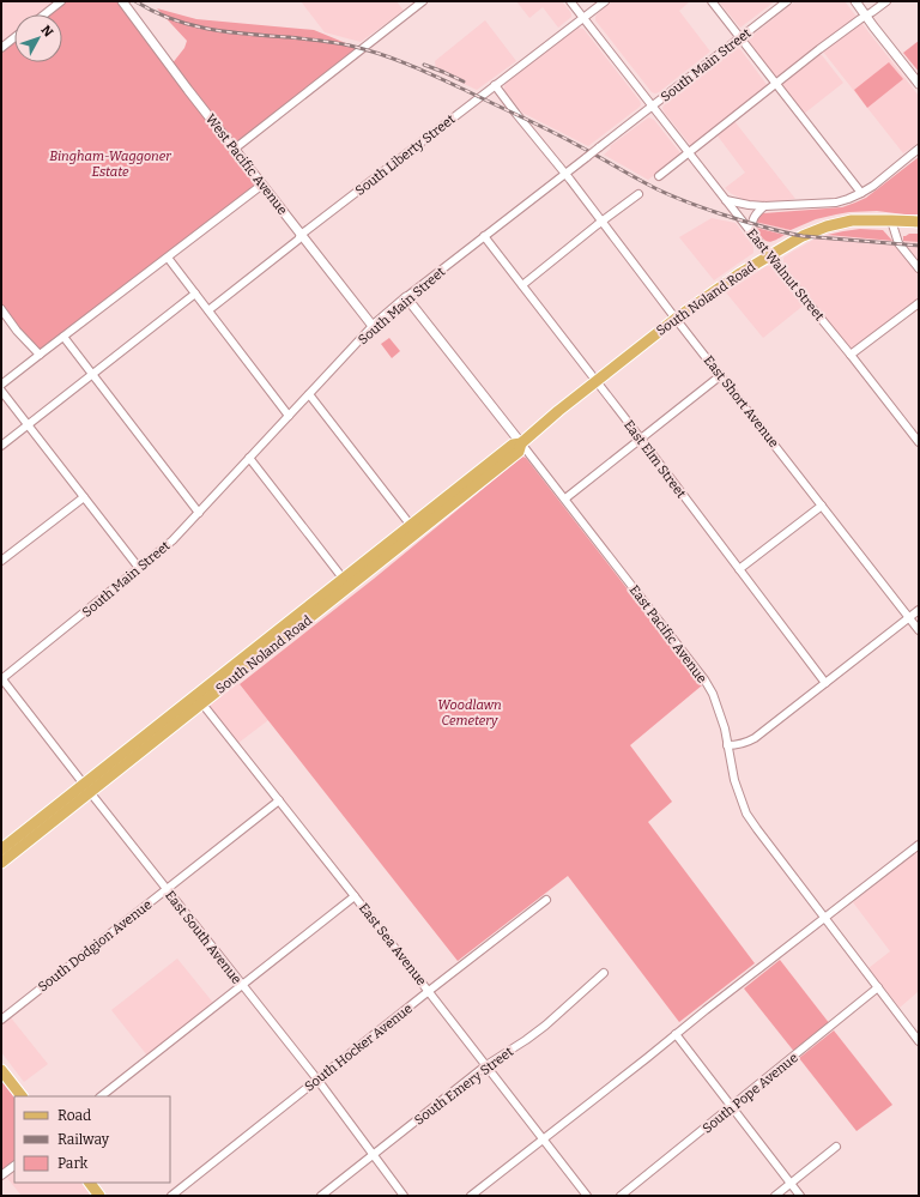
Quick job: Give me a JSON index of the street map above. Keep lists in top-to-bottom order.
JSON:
{
  "streets": {
    "main road": ["South Noland Road"],
    "street": [
      "South Main Street",
      "South Liberty Street",
      "West Pacific Avenue",
      "East Walnut Street",
      "East Short Avenue",
      "East Elm Street",
      "East Pacific Avenue",
      "East South Avenue",
      "East Sea Avenue",
      "South Dodgion Avenue",
      "South Hocker Avenue",
      "South Emery Street",
      "South Pope Avenue"
    ]
  },
  "crossings": [
    ["South Main Street", "West Pacific Avenue"],
    ["South Main Street", "East Walnut Street"],
    ["South Main Street", "East Short Avenue"],
    ["South Main Street", "East Elm Street"],
    ["South Main Street", "East Pacific Avenue"],
    ["South Main Street", "East South Avenue"],
    ["South Liberty Street", "West Pacific Avenue"],
    ["South Liberty Street", "East Walnut Street"],
    ["South Liberty Street", "East Short Avenue"],
    ["East Walnut Street", "South Noland Road"],
    ["South Noland Road", "East Short Avenue"],
    ["South Noland Road", "East Elm Street"],
    ["South Noland Road", "East Pacific Avenue"],
    ["South Noland Road", "East South Avenue"],
    ["South Noland Road", "East Sea Avenue"],
    ["East Pacific Avenue", "South Pope Avenue"],
    ["East South Avenue", "South Dodgion Avenue"],
    ["East South Avenue", "South Hocker Avenue"],
    ["East South Avenue", "South Emery Street"],
    ["East Sea Avenue", "South Dodgion Avenue"],
    ["East Sea Avenue", "South Hocker Avenue"],
    ["East Sea Avenue", "South Emery Street"]
  ],
  "parks": ["Bingham-Waggoner Estate", "Woodlawn Cemetery"],
  "legend": ["Road", "Railway", "Park"],
  "north": "top right"
}
